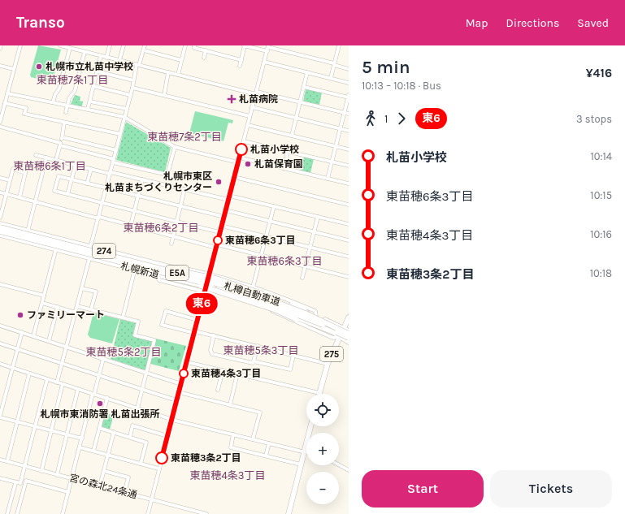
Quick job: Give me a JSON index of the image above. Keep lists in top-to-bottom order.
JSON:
{
  "streets": {
    "highway": [
      "274",
      "札幌新道",
      "E5A",
      "札樽自動車道",
      "275"
    ],
    "street": ["宮の森北24条通"]
  },
  "crossings": [
    ["札幌新道", "札樽自動車道"],
    ["札幌新道", "275"]
  ],
  "districts": [
    "東苗穂7条1丁目",
    "東苗穂7条2丁目",
    "東苗穂6条1丁目",
    "東苗穂6条2丁目",
    "東苗穂6条3丁目",
    "東苗穂5条3丁目",
    "東苗穂5条2丁目",
    "東苗穂4条3丁目"
  ],
  "places": {
    "other": [
      "札幌市立札苗中学校",
      "札苗小学校",
      "札苗保育園",
      "札幌市東区 札苗まちづくりセンター",
      "東苗穂6条3丁目",
      "ファミリーマート",
      "東苗穂4条3丁目",
      "札幌市東消防署 札苗出張所",
      "東苗穂3条2丁目"
    ],
    "health": ["札苗病院"]
  },
  "lines": ["bus line 東6"],
  "page": {
    "header": "Transo",
    "nav": ["Map", "Directions", "Saved"],
    "on_map": "東6",
    "heading": ["5 min", "10:13 – 10:18 · Bus", "¥416"],
    "legs": ["1", "東6", "3 stops"],
    "list": [
      {
        "name": "札苗小学校",
        "value": "10:14"
      },
      {
        "name": "東苗穂6条3丁目",
        "value": "10:15"
      },
      {
        "name": "東苗穂4条3丁目",
        "value": "10:16"
      },
      {
        "name": "東苗穂3条2丁目",
        "value": "10:18"
      }
    ],
    "map_buttons": ["+", "−"],
    "buttons": ["Start", "Tickets"]
  }
}
